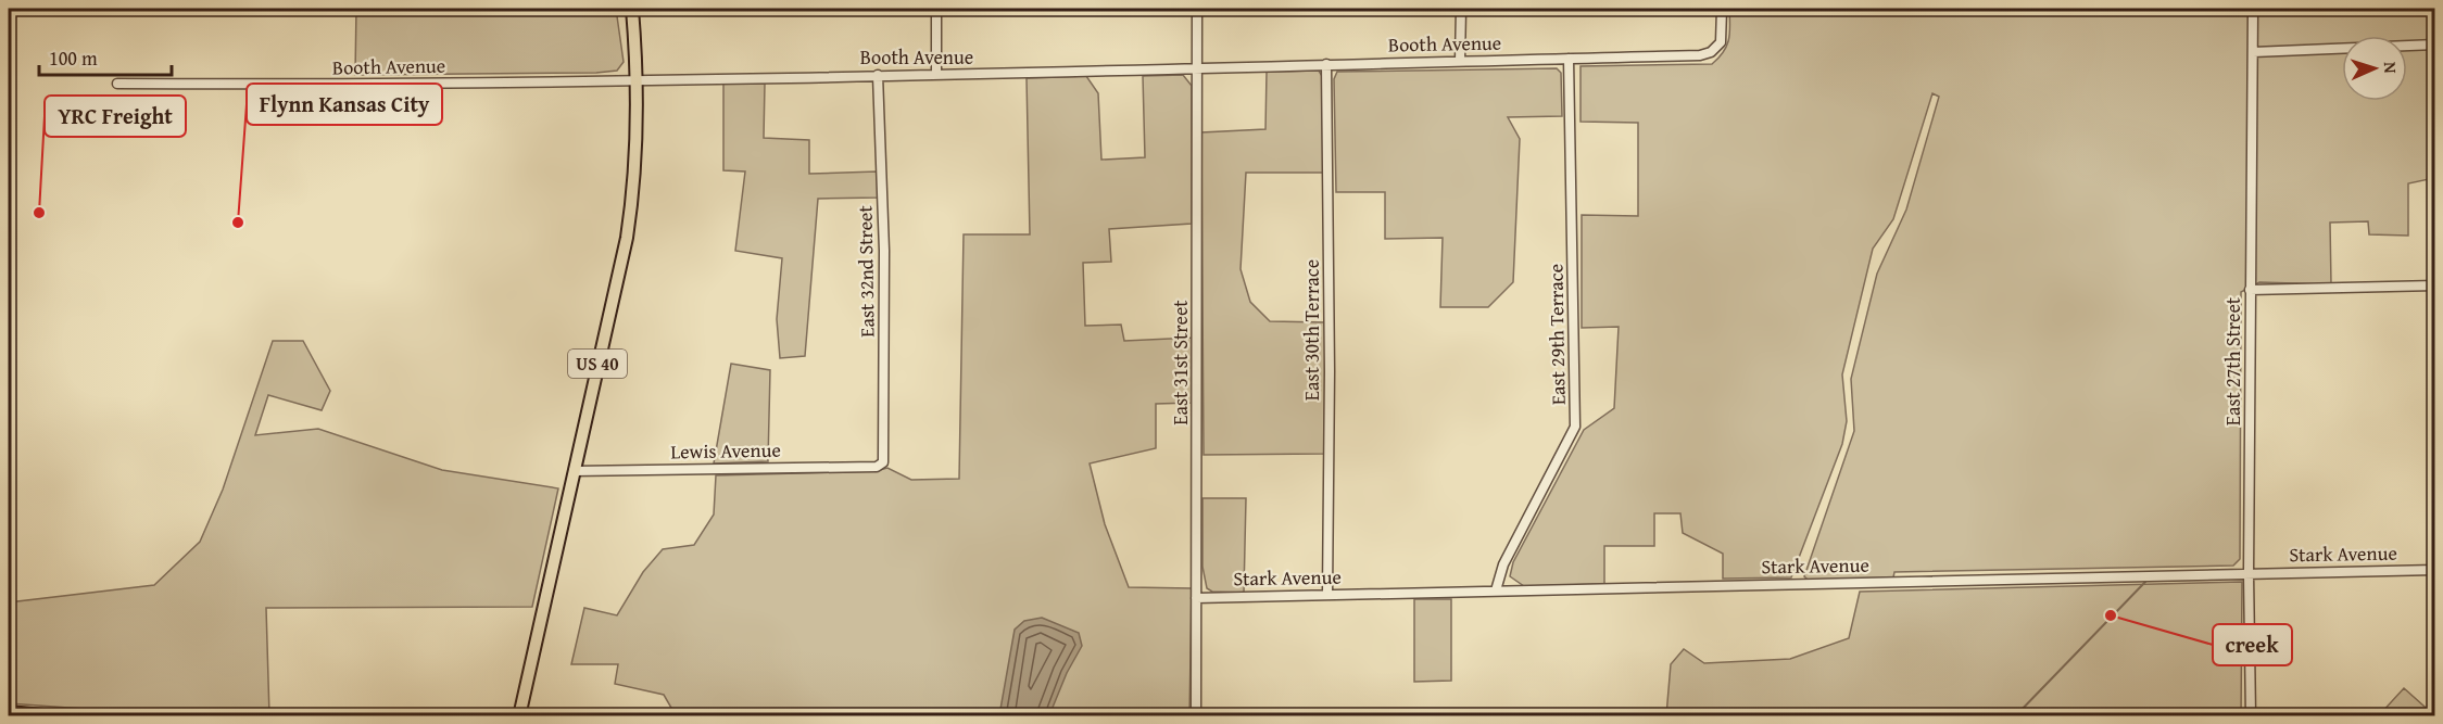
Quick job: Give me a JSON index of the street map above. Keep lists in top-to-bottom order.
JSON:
{
  "streets": {
    "main road": ["US 40"],
    "street": [
      "Booth Avenue",
      "East 32nd Street",
      "East 30th Terrace",
      "East 29th Terrace",
      "East 27th Street",
      "East 31st Street",
      "Lewis Avenue",
      "Stark Avenue"
    ]
  },
  "crossings": [
    ["Booth Avenue", "East 32nd Street"],
    ["Booth Avenue", "East 30th Terrace"],
    ["Booth Avenue", "East 29th Terrace"],
    ["Booth Avenue", "East 31st Street"],
    ["Booth Avenue", "US 40"],
    ["East 32nd Street", "Lewis Avenue"],
    ["East 30th Terrace", "Stark Avenue"],
    ["East 29th Terrace", "Stark Avenue"],
    ["East 27th Street", "Stark Avenue"],
    ["East 31st Street", "Stark Avenue"],
    ["US 40", "Lewis Avenue"]
  ],
  "places": ["YRC Freight", "Flynn Kansas City", "creek"],
  "scale_bar": "100 m",
  "north": "right"
}
